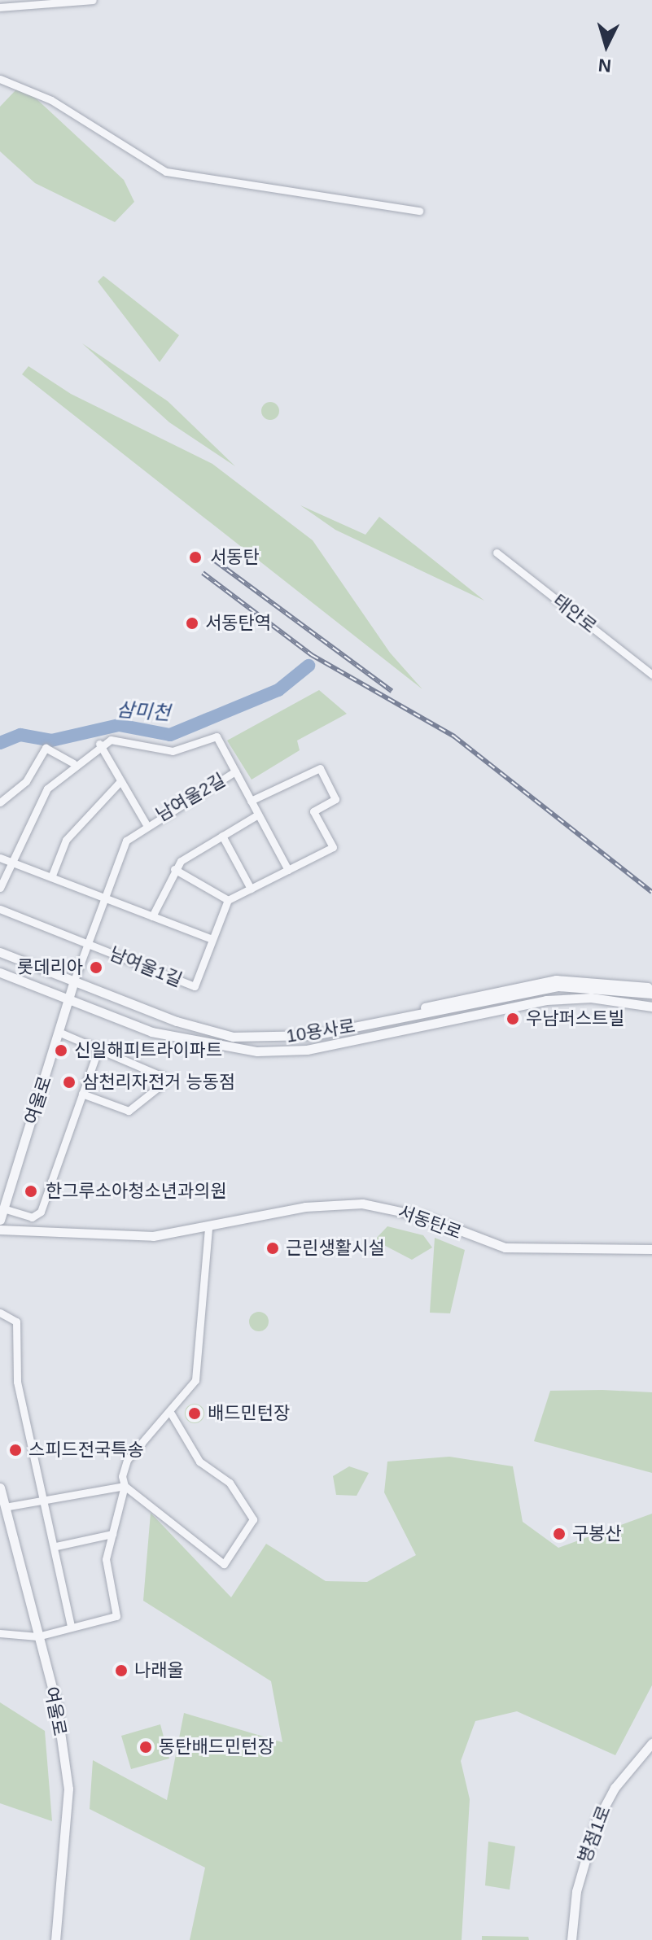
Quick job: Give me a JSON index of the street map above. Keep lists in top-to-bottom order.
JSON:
{
  "streets": {
    "street": [
      "태안로",
      "남여울2길",
      "남여울1길",
      "10용사로",
      "여울로",
      "서동탄로",
      "병점1로"
    ]
  },
  "crossings": [
    ["남여울2길", "남여울1길"],
    ["남여울2길", "10용사로"],
    ["남여울2길", "여울로"],
    ["10용사로", "여울로"]
  ],
  "water": ["삼미천"],
  "places": [
    "서동탄",
    "서동탄역",
    "롯데리아",
    "우남퍼스트빌",
    "신일해피트라이파트",
    "삼천리자전거 능동점",
    "한그루소아청소년과의원",
    "근린생활시설",
    "배드민턴장",
    "스피드전국특송",
    "구봉산",
    "나래울",
    "동탄배드민턴장"
  ],
  "north": "bottom"
}
